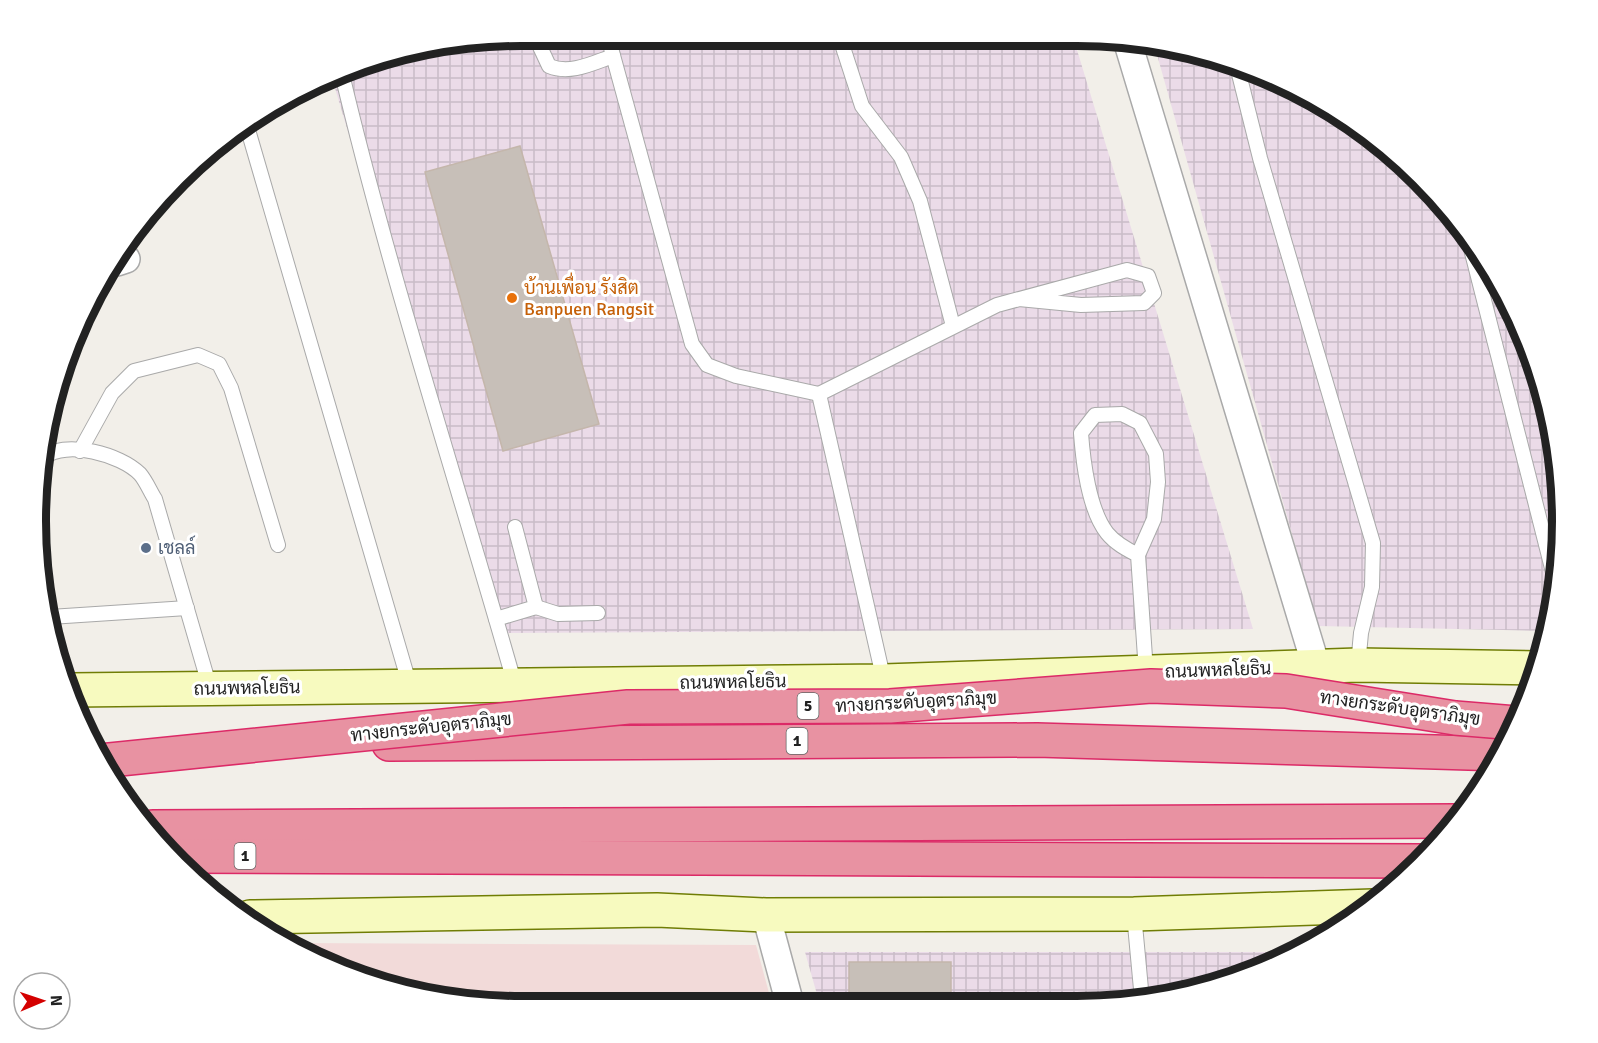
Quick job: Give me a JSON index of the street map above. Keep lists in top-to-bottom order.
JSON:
{
  "streets": {
    "highway": ["ทางยกระดับอุตราภิมุข", "5", "1"],
    "main road": ["ถนนพหลโยธิน"]
  },
  "places": ["บ้านเพื่อน รังสิต Banpuen Rangsit", "เชลล์"],
  "north": "right"
}
